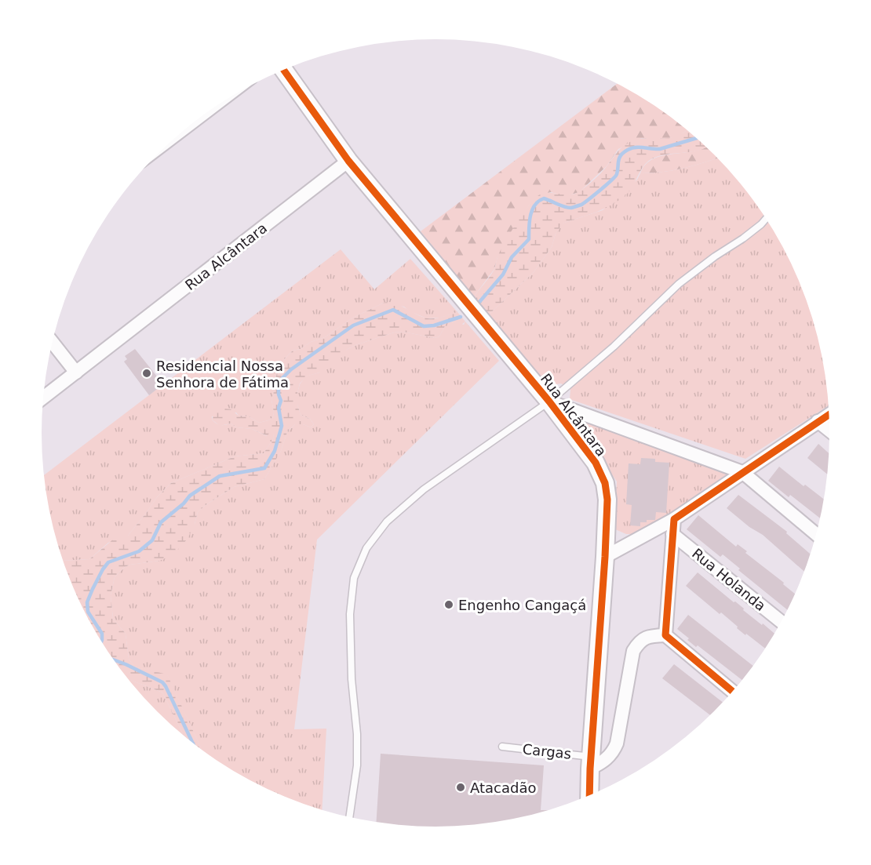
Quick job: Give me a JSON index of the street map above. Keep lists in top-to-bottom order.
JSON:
{
  "streets": {
    "street": ["Rua Alcântara", "Rua Holanda"],
    "lane": ["Cargas"]
  },
  "crossings": [
    ["Rua Alcântara", "Cargas"]
  ],
  "places": ["Residencial Nossa Senhora de Fátima", "Engenho Cangaçá", "Atacadão"]
}
